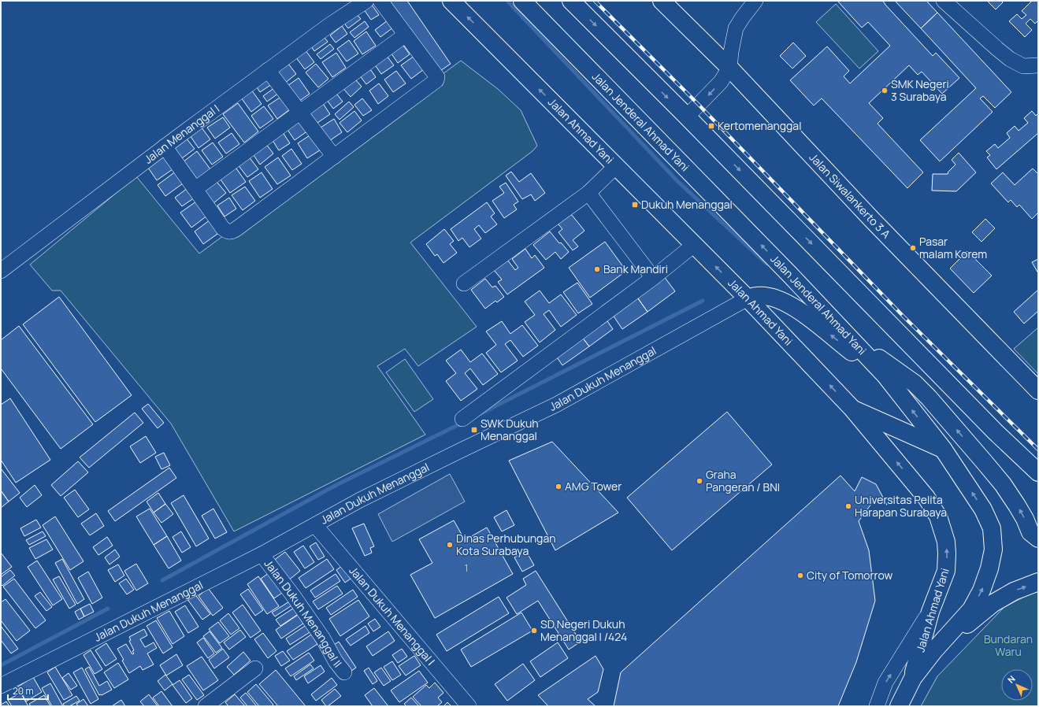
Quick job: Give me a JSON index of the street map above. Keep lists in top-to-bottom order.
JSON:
{
  "streets": {
    "main road": ["Jalan Jenderal Ahmad Yani", "Jalan Ahmad Yani", "Jalan Siwalankerto 3 A"],
    "street": [
      "Jalan Menanggal I",
      "Jalan Dukuh Menanggal",
      "Jalan Dukuh Menanggal II",
      "Jalan Dukuh Menanggal I"
    ]
  },
  "crossings": [
    ["Jalan Ahmad Yani", "Jalan Dukuh Menanggal"],
    ["Jalan Dukuh Menanggal", "Jalan Dukuh Menanggal II"],
    ["Jalan Dukuh Menanggal", "Jalan Dukuh Menanggal I"]
  ],
  "parks": ["Bundaran Waru"],
  "places": {
    "other": [
      "SMK Negeri 3 Surabaya",
      "Pasar malam Korem",
      "Bank Mandiri",
      "Graha Pangeran / BNI",
      "AMG Tower",
      "Universitas Pelita Harapan Surabaya",
      "Dinas Perhubungan Kota Surabaya",
      "City of Tomorrow",
      "SD Negeri Dukuh Menanggal I /424"
    ],
    "transit": ["Kertomenanggal", "Dukuh Menanggal", "SWK Dukuh Menanggal"]
  },
  "house_numbers": ["1"],
  "scale_bar": "20 m",
  "north": "top left"
}
